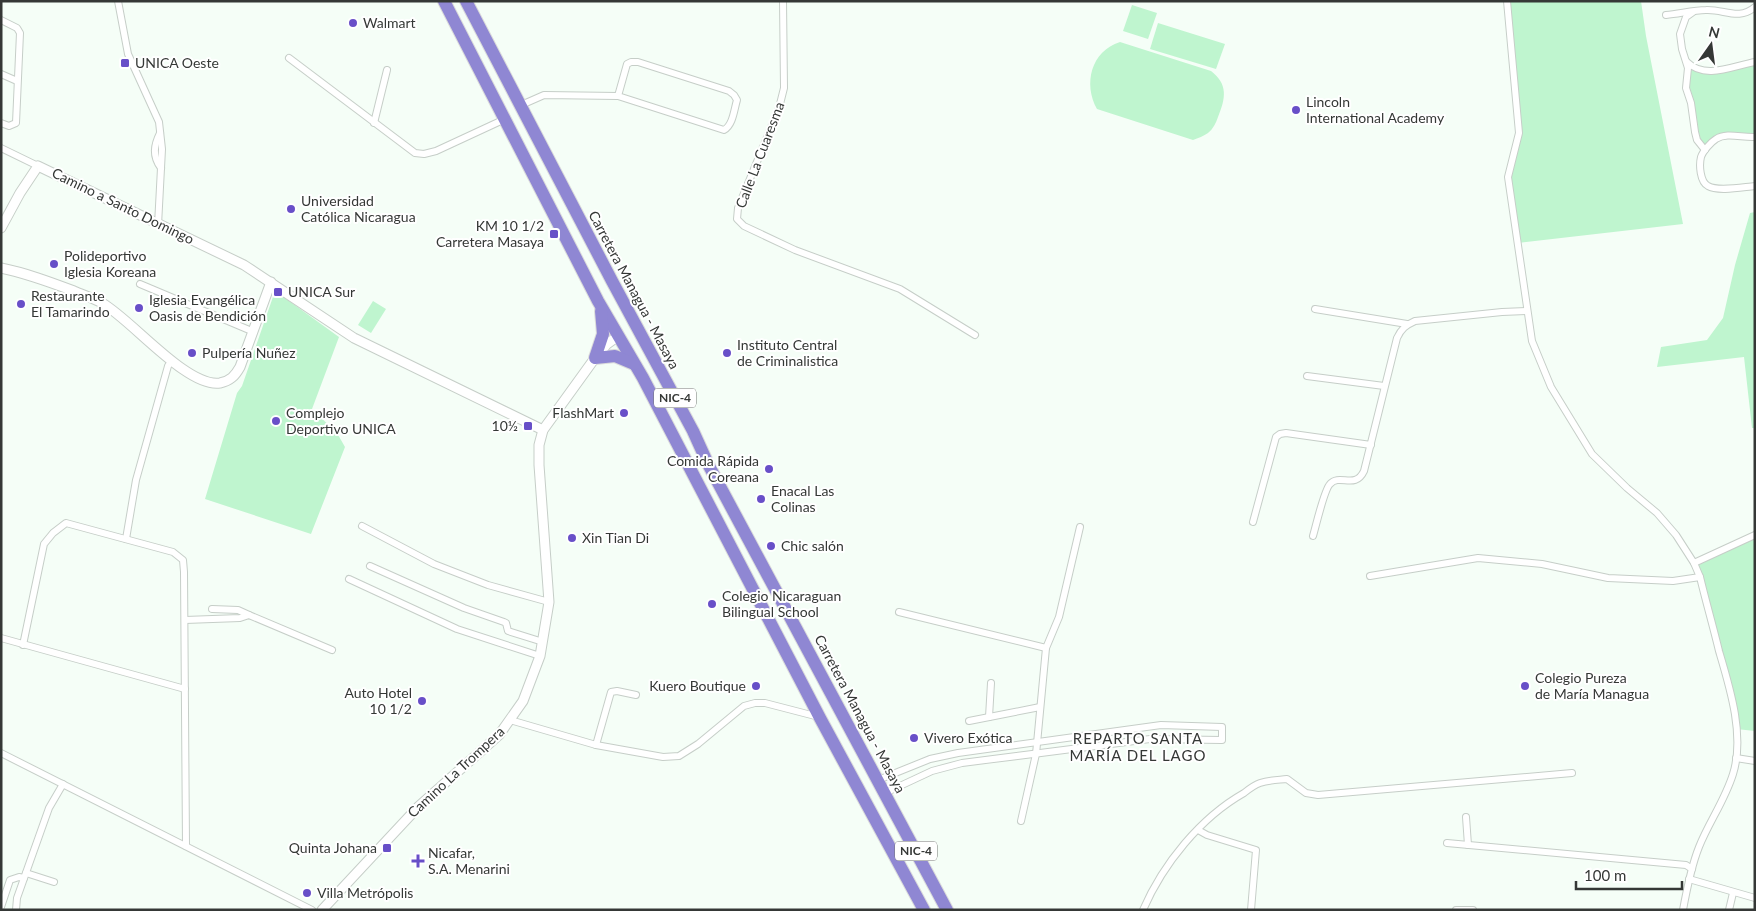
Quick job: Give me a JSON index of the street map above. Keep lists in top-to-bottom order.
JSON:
{
  "streets": {
    "highway": ["Carretera Managua - Masaya", "NIC-4"],
    "street": ["Calle La Cuaresma", "Camino a Santo Domingo", "Camino La Trompera"]
  },
  "crossings": [
    ["Camino a Santo Domingo", "Camino La Trompera"]
  ],
  "districts": ["REPARTO SANTA MARÍA DEL LAGO"],
  "places": {
    "other": [
      "Walmart",
      "Lincoln International Academy",
      "Universidad Católica Nicaragua",
      "Polideportivo Iglesia Koreana",
      "Restaurante El Tamarindo",
      "Iglesia Evangélica Oasis de Bendición",
      "Pulpería Nuñez",
      "Instituto Central de Criminalistica",
      "FlashMart",
      "Complejo Deportivo UNICA",
      "Comida Rápida Coreana",
      "Enacal Las Colinas",
      "Xin Tian Di",
      "Chic salón",
      "Colegio Nicaraguan Bilingual School",
      "Kuero Boutique",
      "Colegio Pureza de María Managua",
      "Auto Hotel 10 1/2",
      "Vivero Exótica",
      "Villa Metrópolis"
    ],
    "transit": [
      "UNICA Oeste",
      "KM 10 1/2 Carretera Masaya",
      "UNICA Sur",
      "10½",
      "Quinta Johana"
    ],
    "health": ["Nicafar, S.A. Menarini"]
  },
  "scale_bar": "100 m",
  "north": "top"
}
